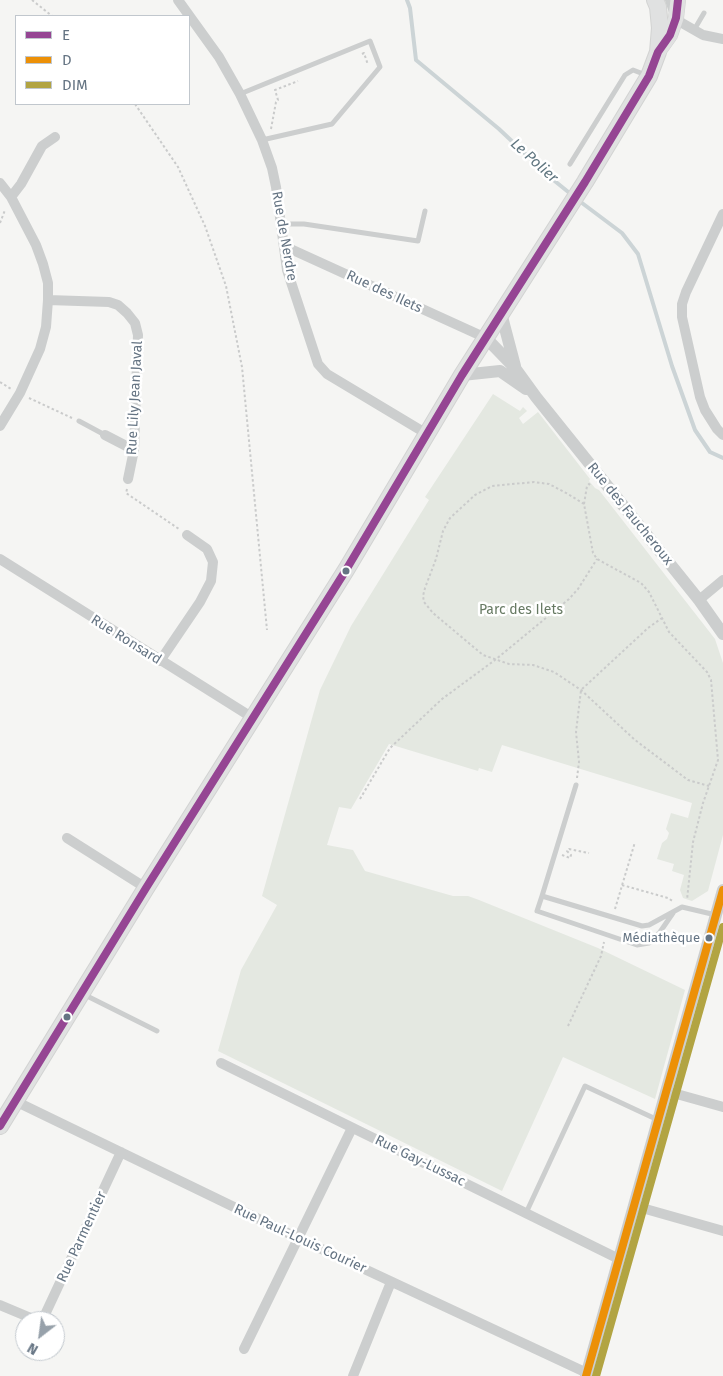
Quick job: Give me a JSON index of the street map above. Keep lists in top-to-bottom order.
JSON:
{
  "streets": {
    "street": [
      "Rue de Nerdre",
      "Rue des Ilets",
      "Rue Lily Jean Javal",
      "Rue des Faucheroux",
      "Rue Ronsard",
      "Rue Gay-Lussac",
      "Rue Parmentier",
      "Rue Paul-Louis Courier"
    ]
  },
  "crossings": [
    ["Rue de Nerdre", "Rue des Ilets"],
    ["Rue des Ilets", "Rue des Faucheroux"],
    ["Rue Parmentier", "Rue Paul-Louis Courier"]
  ],
  "water": ["Le Polier"],
  "parks": ["Parc des Ilets"],
  "places": ["Médiathèque"],
  "lines": ["transit line E", "transit line D", "transit line DIM"],
  "legend": ["E", "D", "DIM"],
  "north": "bottom left"
}
